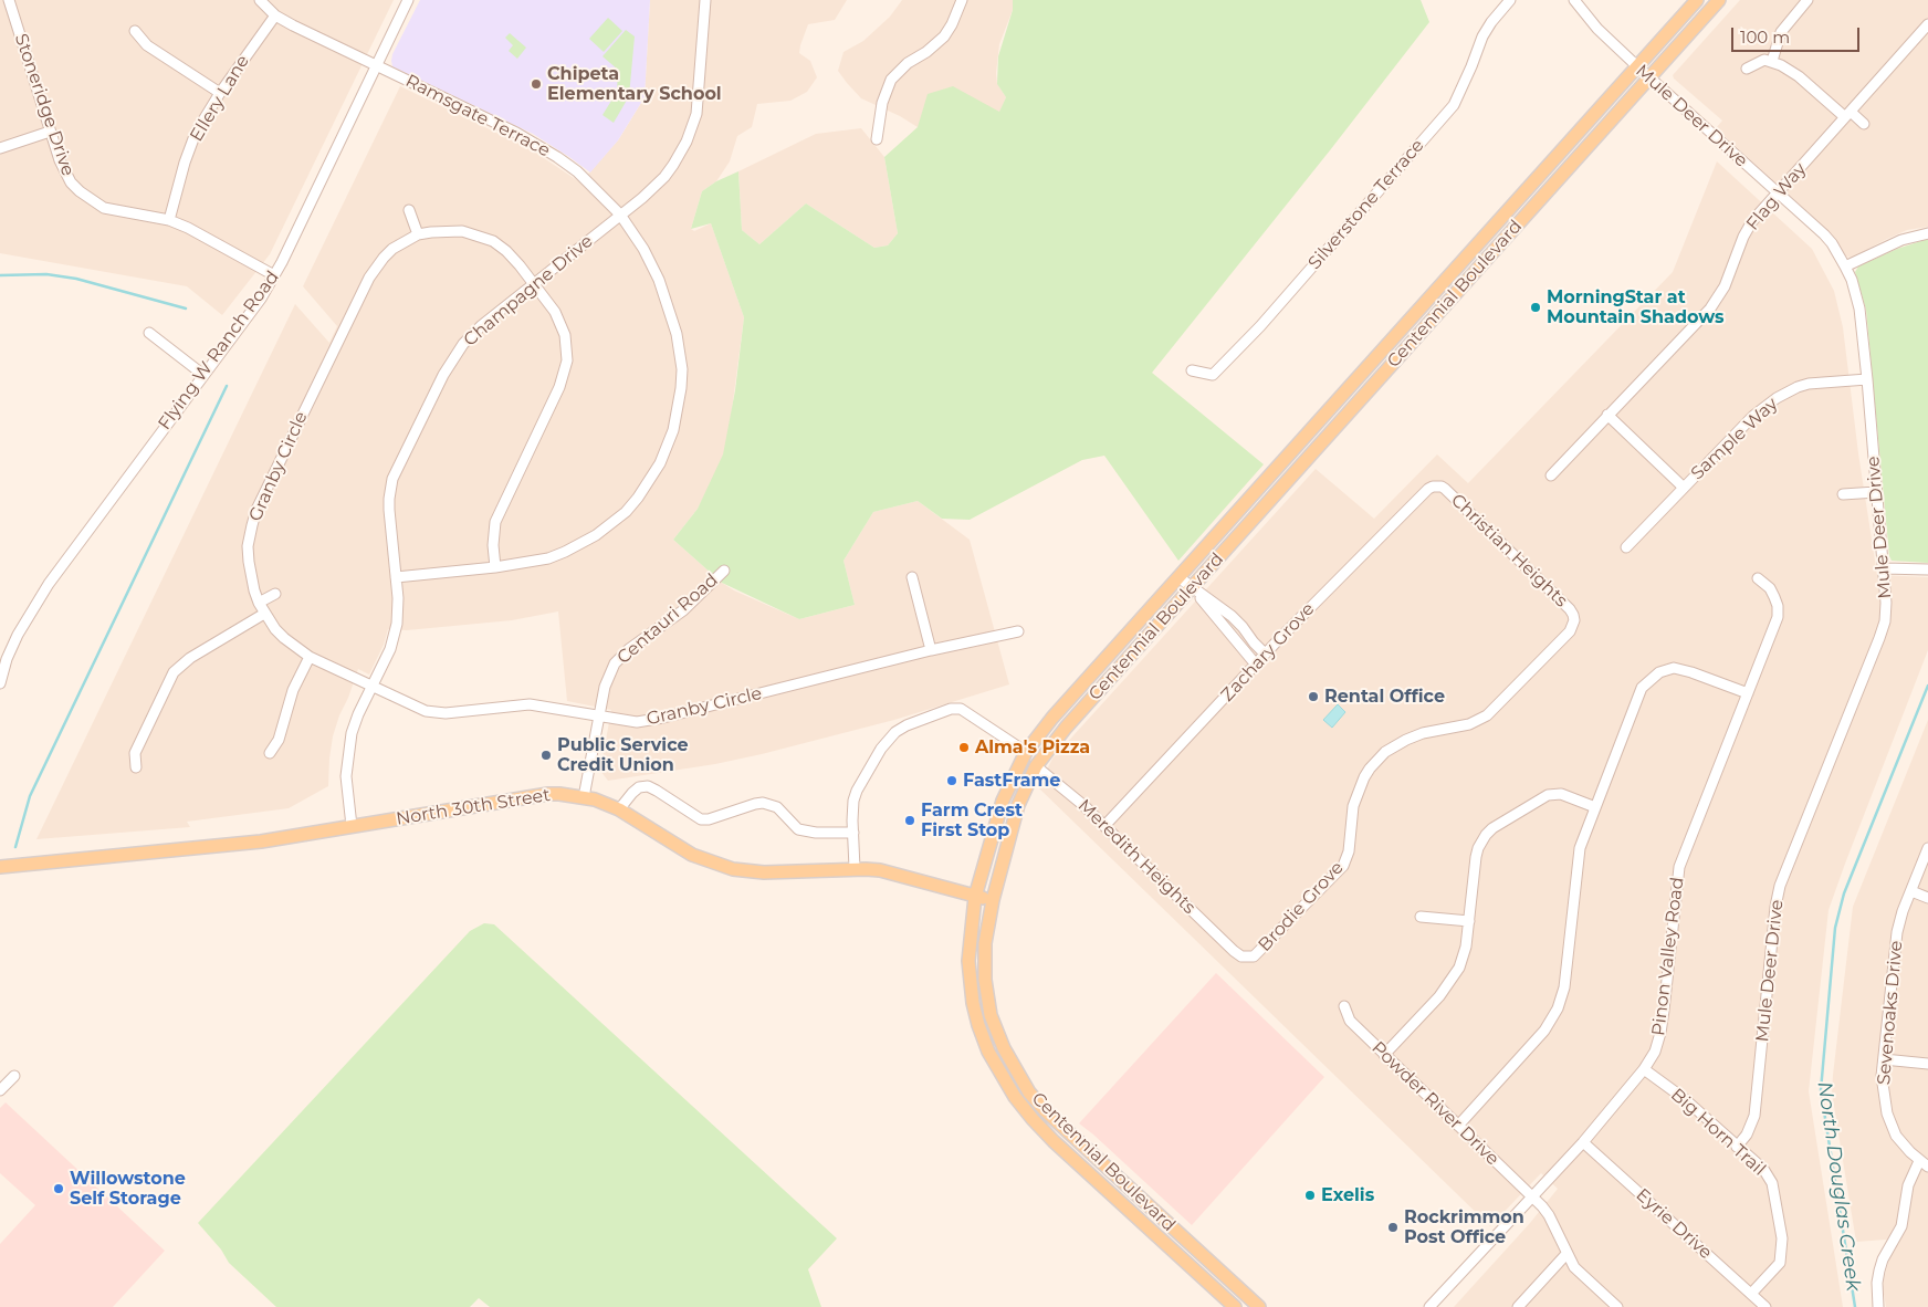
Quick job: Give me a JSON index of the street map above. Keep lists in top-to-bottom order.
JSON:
{
  "streets": {
    "main road": ["Centennial Boulevard", "North 30th Street"],
    "street": [
      "Ellery Lane",
      "Stoneridge Drive",
      "Ramsgate Terrace",
      "Mule Deer Drive",
      "Flag Way",
      "Silverstone Terrace",
      "Champagne Drive",
      "Flying W Ranch Road",
      "Sample Way",
      "Granby Circle",
      "Christian Heights",
      "Centauri Road",
      "Zachary Grove",
      "Meredith Heights",
      "Brodie Grove",
      "Pinon Valley Road",
      "Sevenoaks Drive",
      "Powder River Drive",
      "Big Horn Trail",
      "Eyrie Drive"
    ]
  },
  "crossings": [
    ["Ellery Lane", "Stoneridge Drive"],
    ["Ellery Lane", "Ramsgate Terrace"],
    ["Stoneridge Drive", "Flying W Ranch Road"],
    ["Ramsgate Terrace", "Champagne Drive"],
    ["Ramsgate Terrace", "Flying W Ranch Road"],
    ["Ramsgate Terrace", "Granby Circle"],
    ["Mule Deer Drive", "Flag Way"],
    ["Mule Deer Drive", "Centennial Boulevard"],
    ["Mule Deer Drive", "Sample Way"],
    ["Mule Deer Drive", "Big Horn Trail"],
    ["Champagne Drive", "Granby Circle"],
    ["Champagne Drive", "North 30th Street"],
    ["Centennial Boulevard", "North 30th Street"],
    ["Centennial Boulevard", "Meredith Heights"],
    ["Granby Circle", "Centauri Road"],
    ["Christian Heights", "Zachary Grove"],
    ["Christian Heights", "Brodie Grove"],
    ["Centauri Road", "North 30th Street"],
    ["Zachary Grove", "Meredith Heights"],
    ["Meredith Heights", "Brodie Grove"],
    ["Pinon Valley Road", "Powder River Drive"],
    ["Pinon Valley Road", "Big Horn Trail"],
    ["Pinon Valley Road", "Eyrie Drive"],
    ["Big Horn Trail", "Eyrie Drive"]
  ],
  "water": ["North Douglas Creek"],
  "places": [
    "Chipeta Elementary School",
    "MorningStar at Mountain Shadows",
    "Rental Office",
    "Alma's Pizza",
    "Public Service Credit Union",
    "FastFrame",
    "Farm Crest First Stop",
    "Willowstone Self Storage",
    "Exelis",
    "Rockrimmon Post Office"
  ],
  "scale_bar": "100 m"
}
